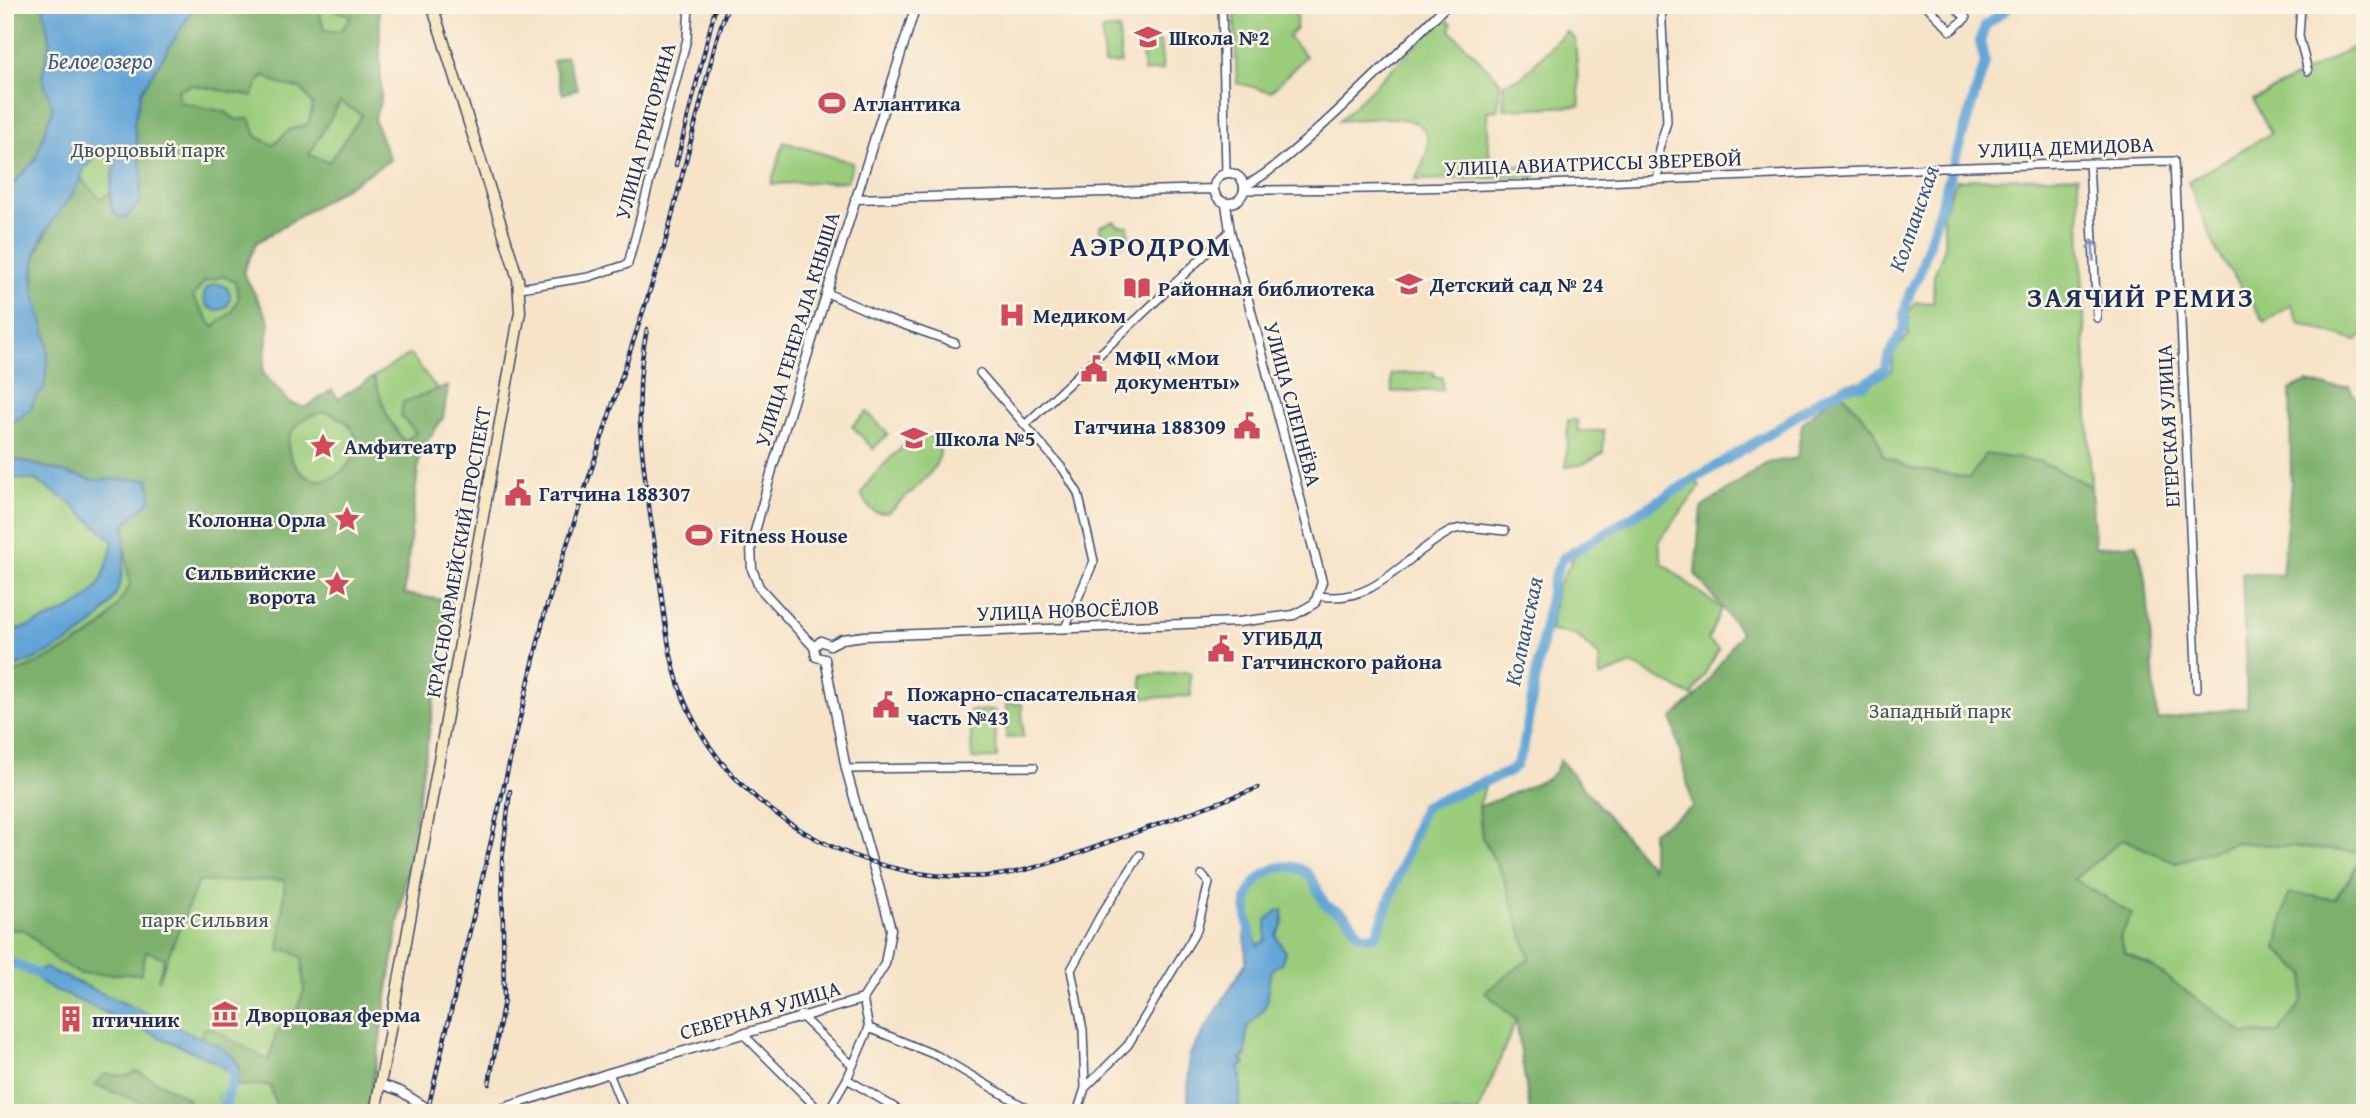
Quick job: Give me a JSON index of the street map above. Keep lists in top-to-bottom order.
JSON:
{
  "streets": {
    "main road": ["КРАСНОАРМЕЙСКИЙ ПРОСПЕКТ"],
    "street": [
      "УЛИЦА ГРИГОРИНА",
      "УЛИЦА ДЕМИДОВА",
      "УЛИЦА АВИАТРИССЫ ЗВЕРЕВОЙ",
      "УЛИЦА ГЕНЕРАЛА КНЫША",
      "УЛИЦА СЛЕПНЁВА",
      "ЕГЕРСКАЯ УЛИЦА",
      "УЛИЦА НОВОСЁЛОВ",
      "СЕВЕРНАЯ УЛИЦА"
    ]
  },
  "crossings": [
    ["УЛИЦА ГРИГОРИНА", "КРАСНОАРМЕЙСКИЙ ПРОСПЕКТ"],
    ["УЛИЦА ДЕМИДОВА", "УЛИЦА АВИАТРИССЫ ЗВЕРЕВОЙ"],
    ["УЛИЦА ДЕМИДОВА", "ЕГЕРСКАЯ УЛИЦА"],
    ["УЛИЦА АВИАТРИССЫ ЗВЕРЕВОЙ", "УЛИЦА СЛЕПНЁВА"],
    ["УЛИЦА ГЕНЕРАЛА КНЫША", "УЛИЦА НОВОСЁЛОВ"],
    ["УЛИЦА ГЕНЕРАЛА КНЫША", "СЕВЕРНАЯ УЛИЦА"],
    ["УЛИЦА СЛЕПНЁВА", "УЛИЦА НОВОСЁЛОВ"],
    ["УЛИЦА НОВОСЁЛОВ", "СЕВЕРНАЯ УЛИЦА"]
  ],
  "districts": ["АЭРОДРОМ", "ЗАЯЧИЙ РЕМИЗ"],
  "water": ["Белое озеро", "Колпанская"],
  "parks": ["Дворцовый парк", "Западный парк", "парк Сильвия"],
  "places": {
    "school or university": ["Школа №2", "Детский сад № 24", "Школа №5"],
    "sports": ["Атлантика", "Fitness House"],
    "library": ["Районная библиотека"],
    "hospital": ["Медиком"],
    "public building": [
      "МФЦ «Мои документы»",
      "Гатчина 188309",
      "Гатчина 188307",
      "УГИБДД Гатчинского района",
      "Пожарно-спасательная часть №43"
    ],
    "place": ["Амфитеатр", "Колонна Орла", "Сильвийские ворота"],
    "museum": ["Дворцовая ферма"],
    "building": ["птичник"]
  }
}
